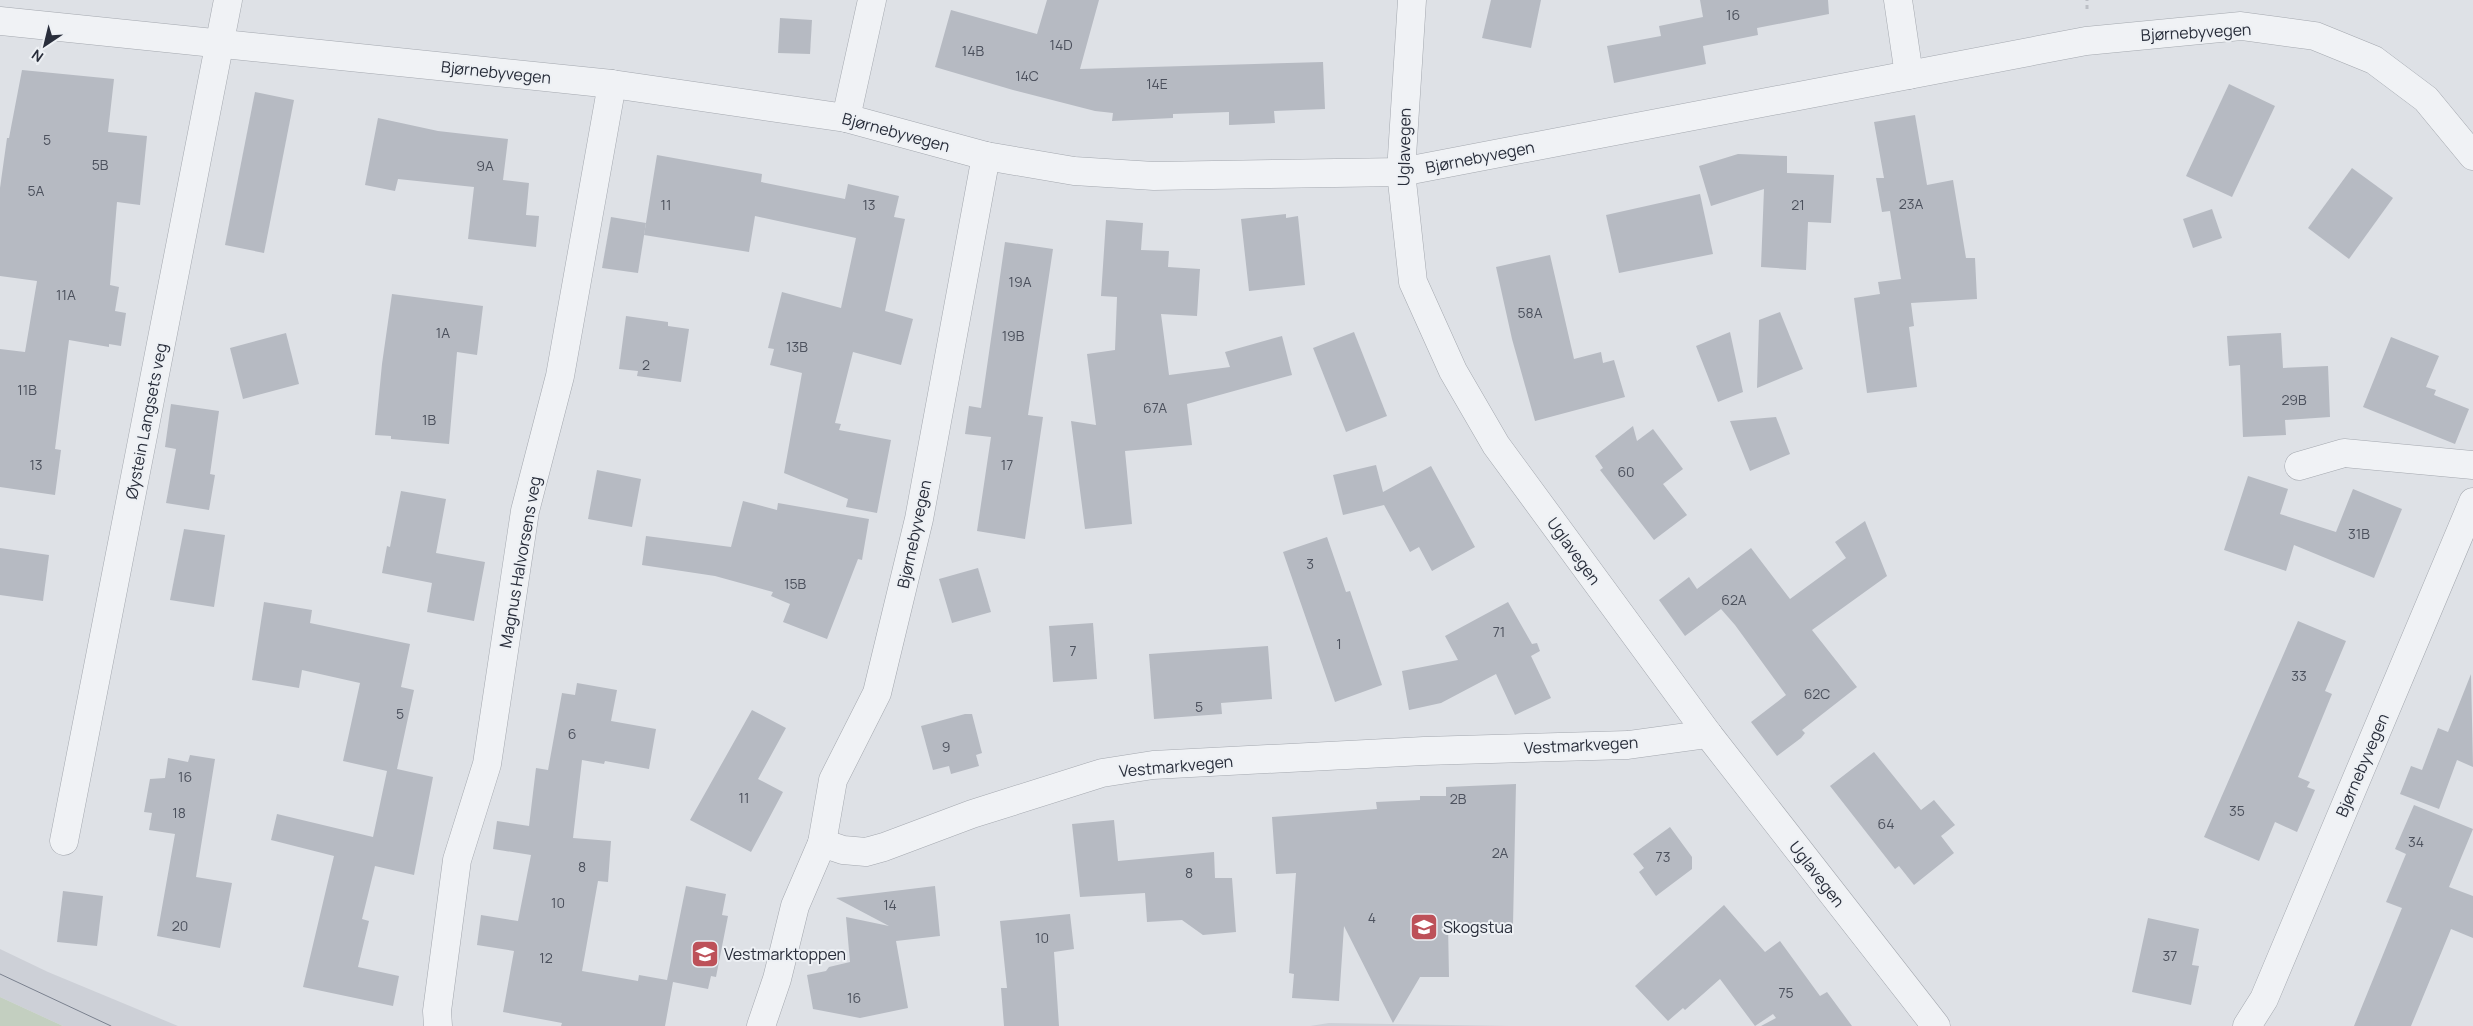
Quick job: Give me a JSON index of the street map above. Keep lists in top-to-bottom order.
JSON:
{
  "streets": {
    "street": [
      "Bjørnebyvegen",
      "Uglavegen",
      "Øystein Langsets veg",
      "Magnus Halvorsens veg",
      "Vestmarkvegen"
    ]
  },
  "crossings": [
    ["Bjørnebyvegen", "Uglavegen"],
    ["Bjørnebyvegen", "Øystein Langsets veg"],
    ["Bjørnebyvegen", "Magnus Halvorsens veg"],
    ["Bjørnebyvegen", "Vestmarkvegen"],
    ["Uglavegen", "Vestmarkvegen"]
  ],
  "places": {
    "school or university": ["Skogstua", "Vestmarktoppen"]
  },
  "house_numbers": [
    "16",
    "14D",
    "14B",
    "14C",
    "14E",
    "5",
    "5B",
    "9A",
    "5A",
    "23A",
    "11",
    "13",
    "21",
    "19A",
    "11A",
    "58A",
    "1A",
    "19B",
    "13B",
    "2",
    "11B",
    "29B",
    "67A",
    "1B",
    "13",
    "17",
    "60",
    "31B",
    "3",
    "15B",
    "62A",
    "71",
    "1",
    "7",
    "33",
    "62C",
    "5",
    "5",
    "6",
    "9",
    "16",
    "11",
    "2B",
    "35",
    "18",
    "64",
    "34",
    "2A",
    "73",
    "8",
    "8",
    "10",
    "14",
    "4",
    "20",
    "10",
    "37",
    "12",
    "75",
    "16"
  ],
  "north": "bottom left"
}
